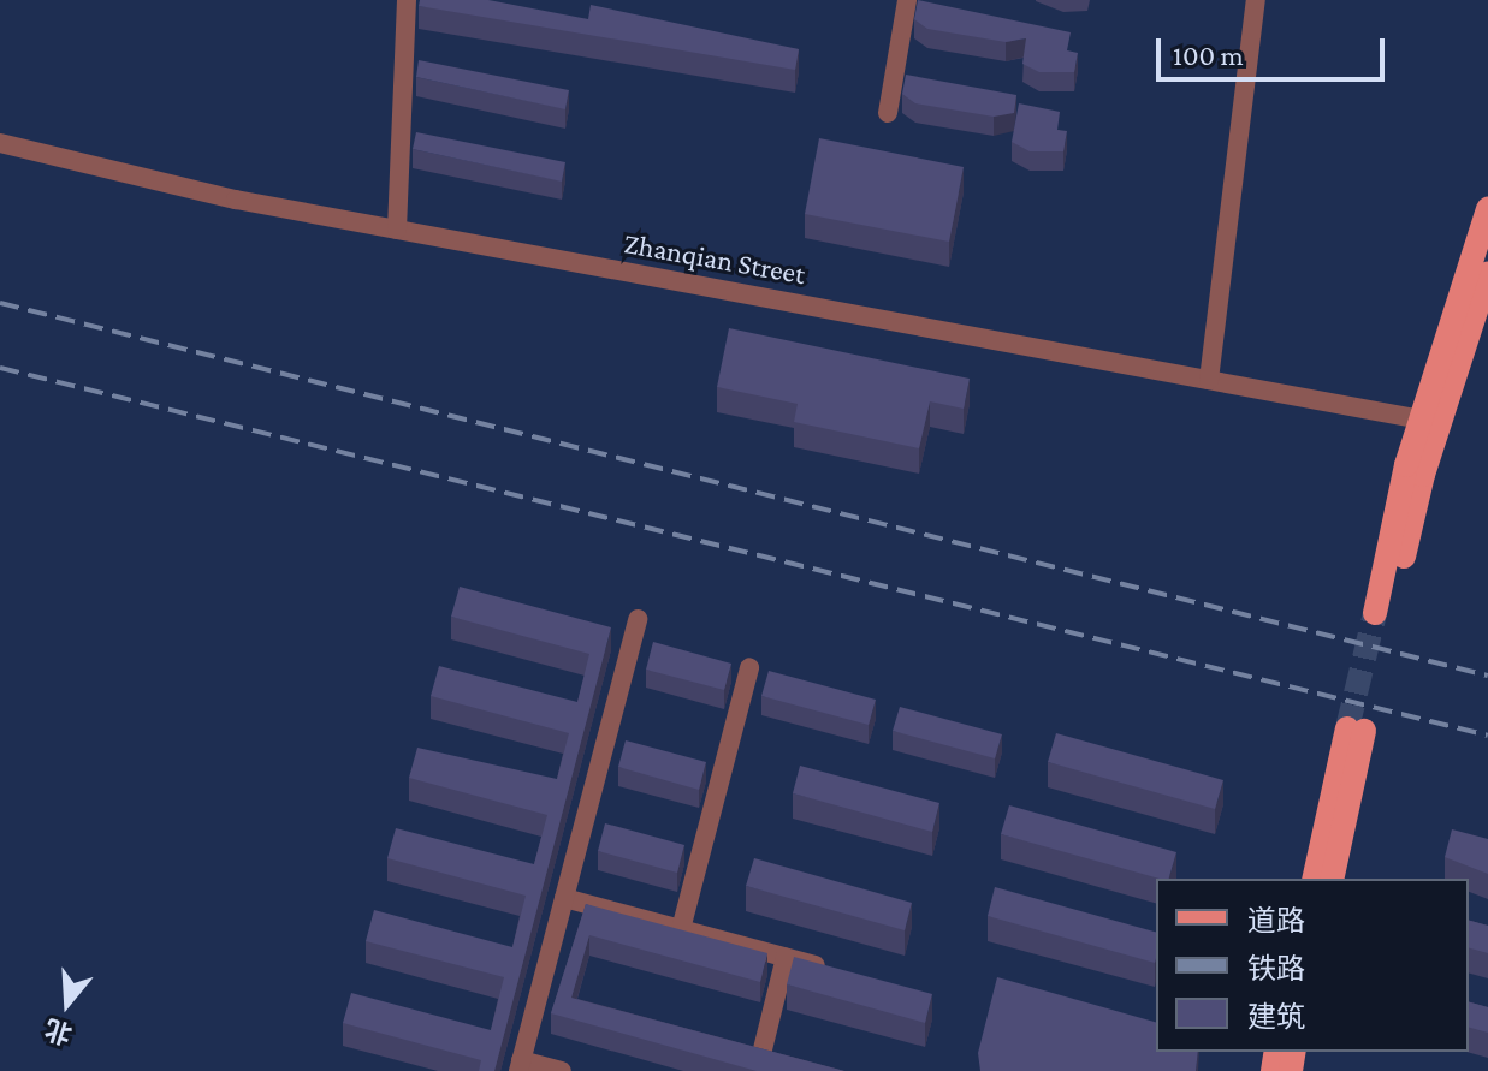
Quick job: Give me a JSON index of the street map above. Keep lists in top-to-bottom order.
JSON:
{
  "streets": {
    "street": ["Zhanqian Street"]
  },
  "legend": ["道路", "铁路", "建筑"],
  "scale_bar": "100 m",
  "north": "bottom"
}
